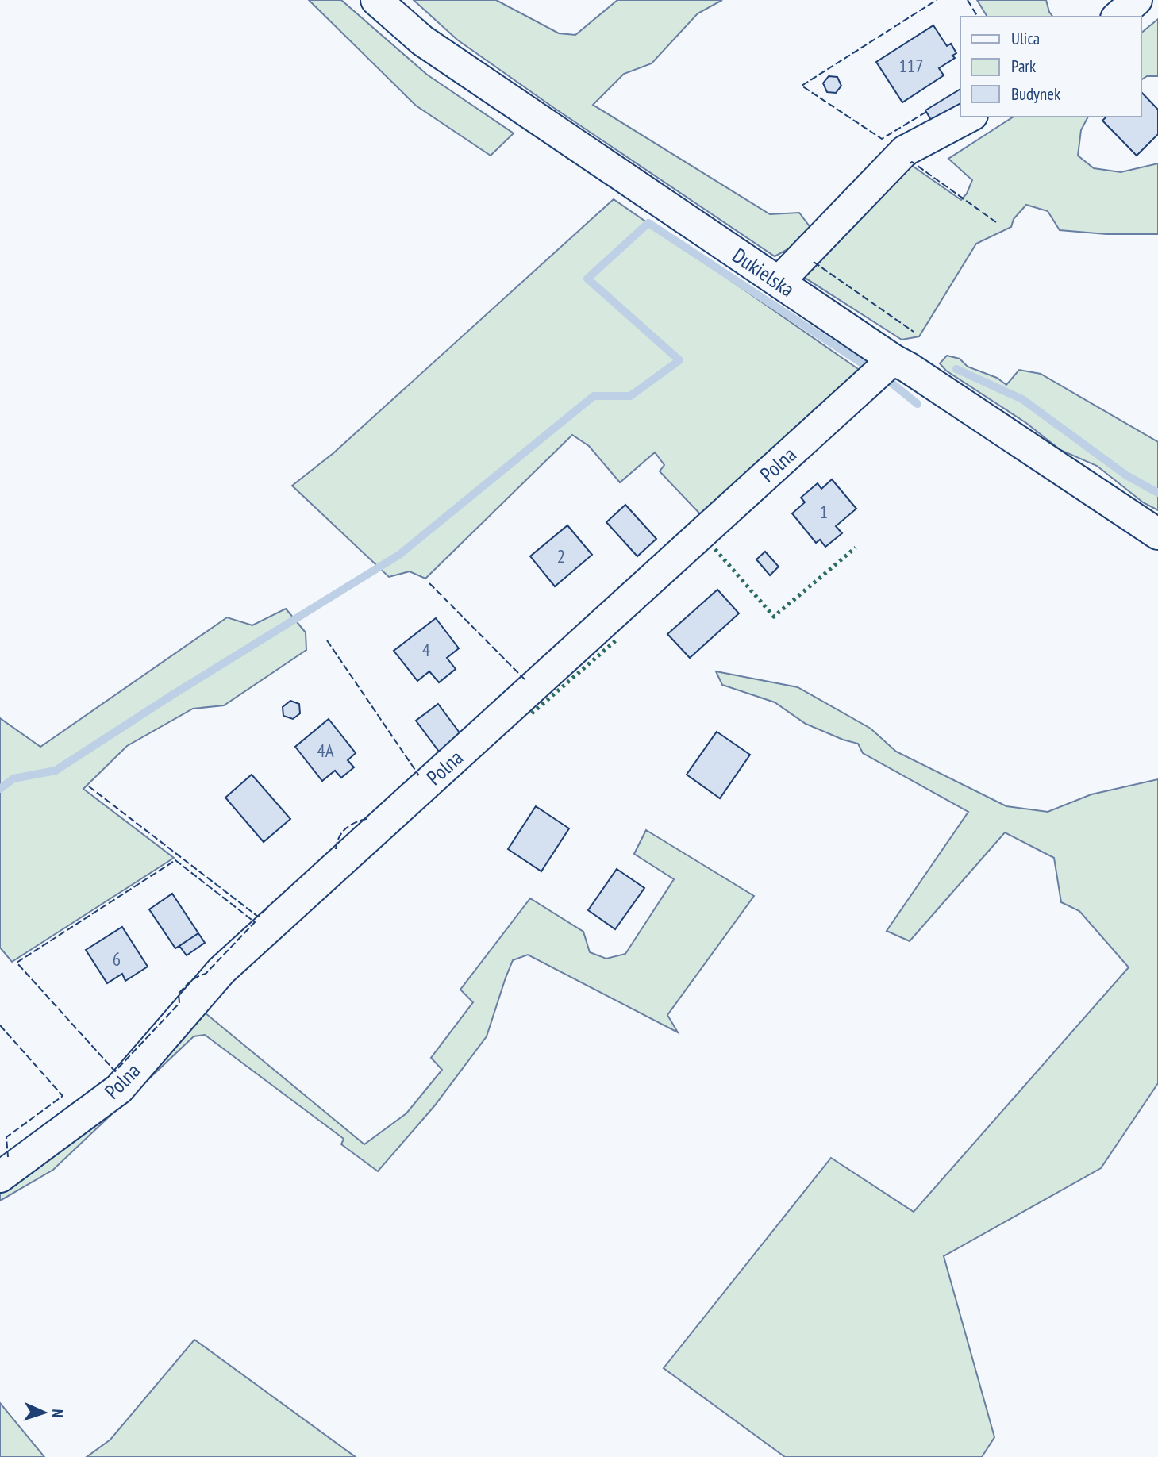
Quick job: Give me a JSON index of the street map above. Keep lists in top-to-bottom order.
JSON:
{
  "streets": {
    "street": ["Dukielska", "Polna"]
  },
  "crossings": [
    ["Dukielska", "Polna"]
  ],
  "house_numbers": [
    "117",
    "1",
    "2",
    "4",
    "4A",
    "6"
  ],
  "legend": ["Ulica", "Park", "Budynek"],
  "north": "right"
}
